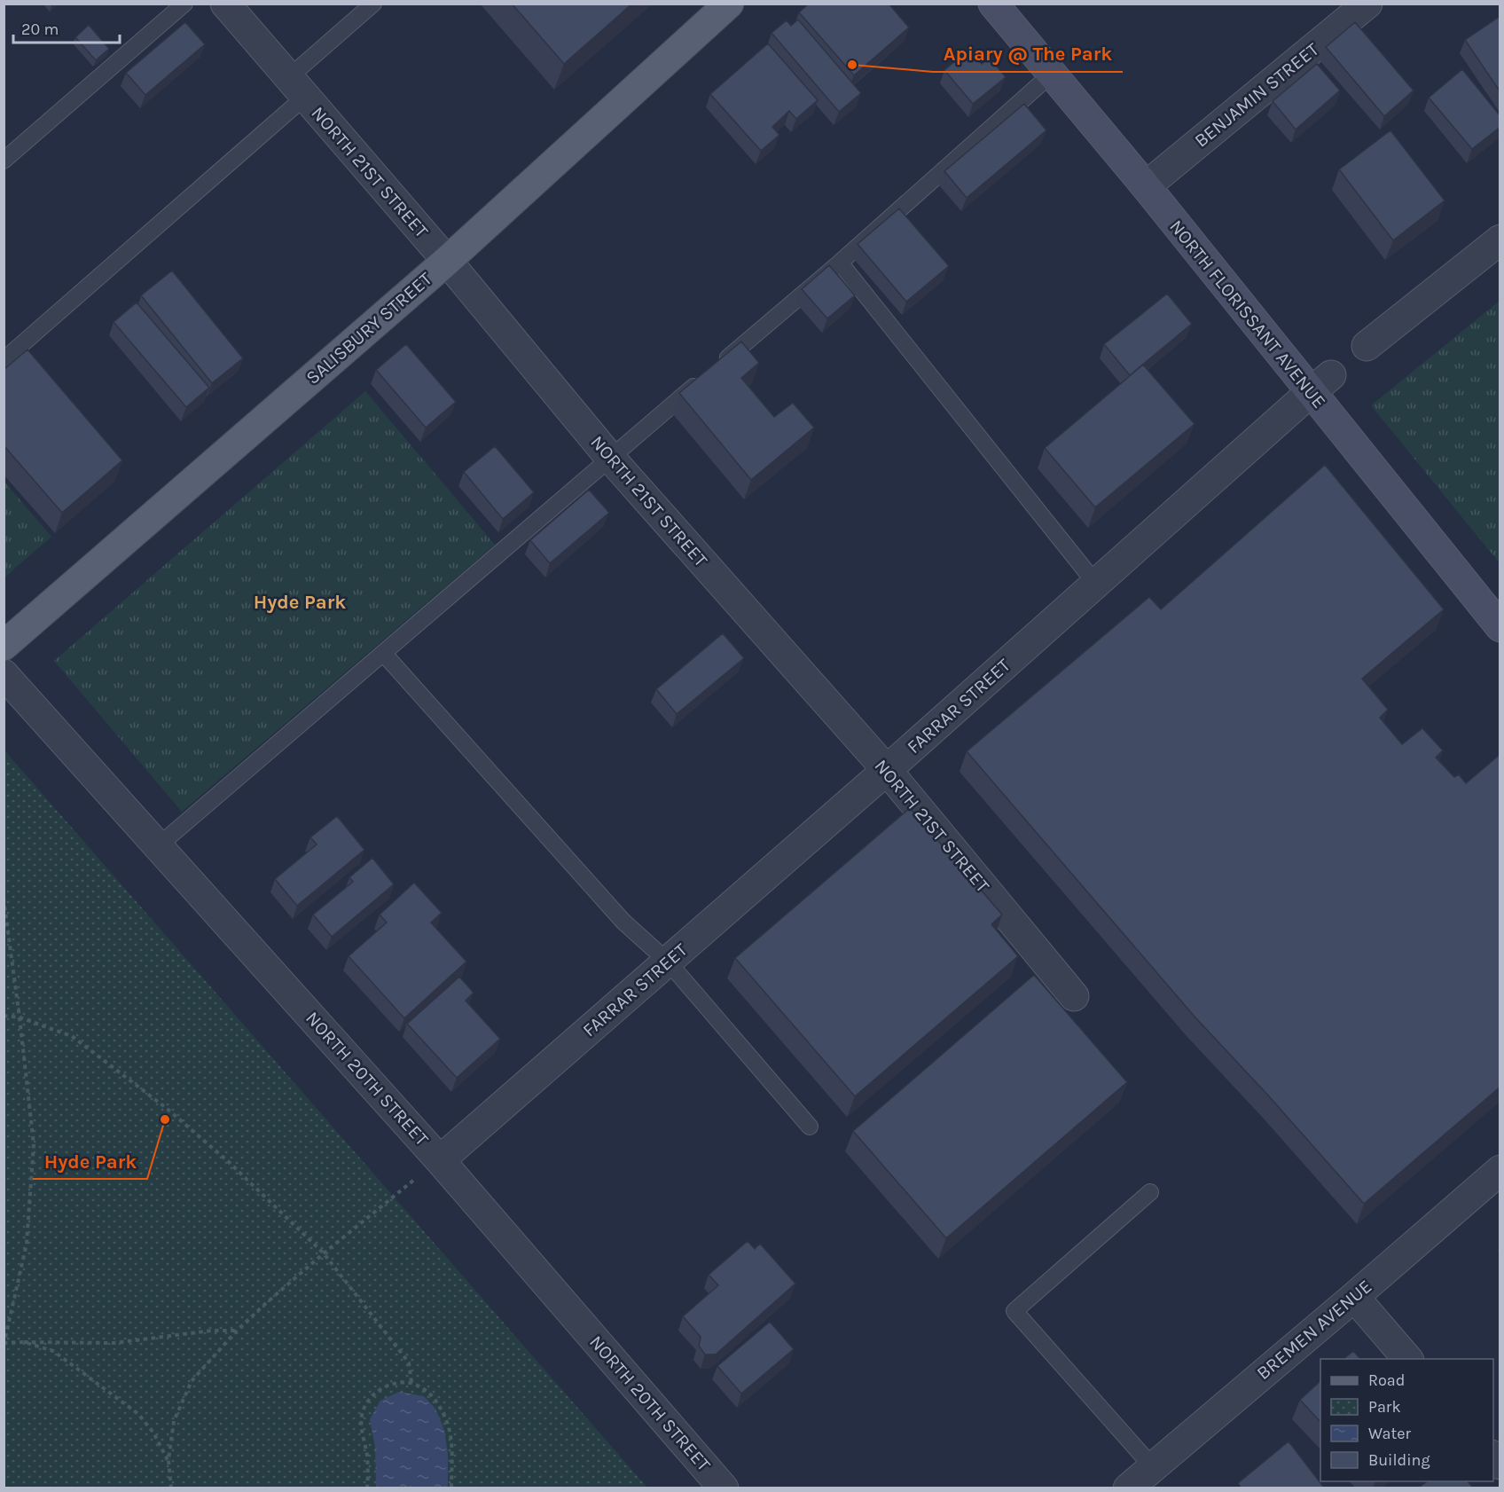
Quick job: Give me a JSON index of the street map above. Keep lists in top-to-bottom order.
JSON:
{
  "streets": {
    "main road": ["NORTH FLORISSANT AVENUE", "SALISBURY STREET"],
    "street": [
      "BENJAMIN STREET",
      "NORTH 21ST STREET",
      "FARRAR STREET",
      "NORTH 20TH STREET",
      "BREMEN AVENUE"
    ]
  },
  "crossings": [
    ["BENJAMIN STREET", "NORTH FLORISSANT AVENUE"],
    ["NORTH 21ST STREET", "SALISBURY STREET"],
    ["NORTH 21ST STREET", "FARRAR STREET"],
    ["NORTH FLORISSANT AVENUE", "FARRAR STREET"],
    ["FARRAR STREET", "NORTH 20TH STREET"]
  ],
  "districts": ["Hyde Park"],
  "places": ["Apiary @ The Park", "Hyde Park"],
  "legend": [
    "Road",
    "Park",
    "Water",
    "Building"
  ],
  "scale_bar": "20 m"
}
